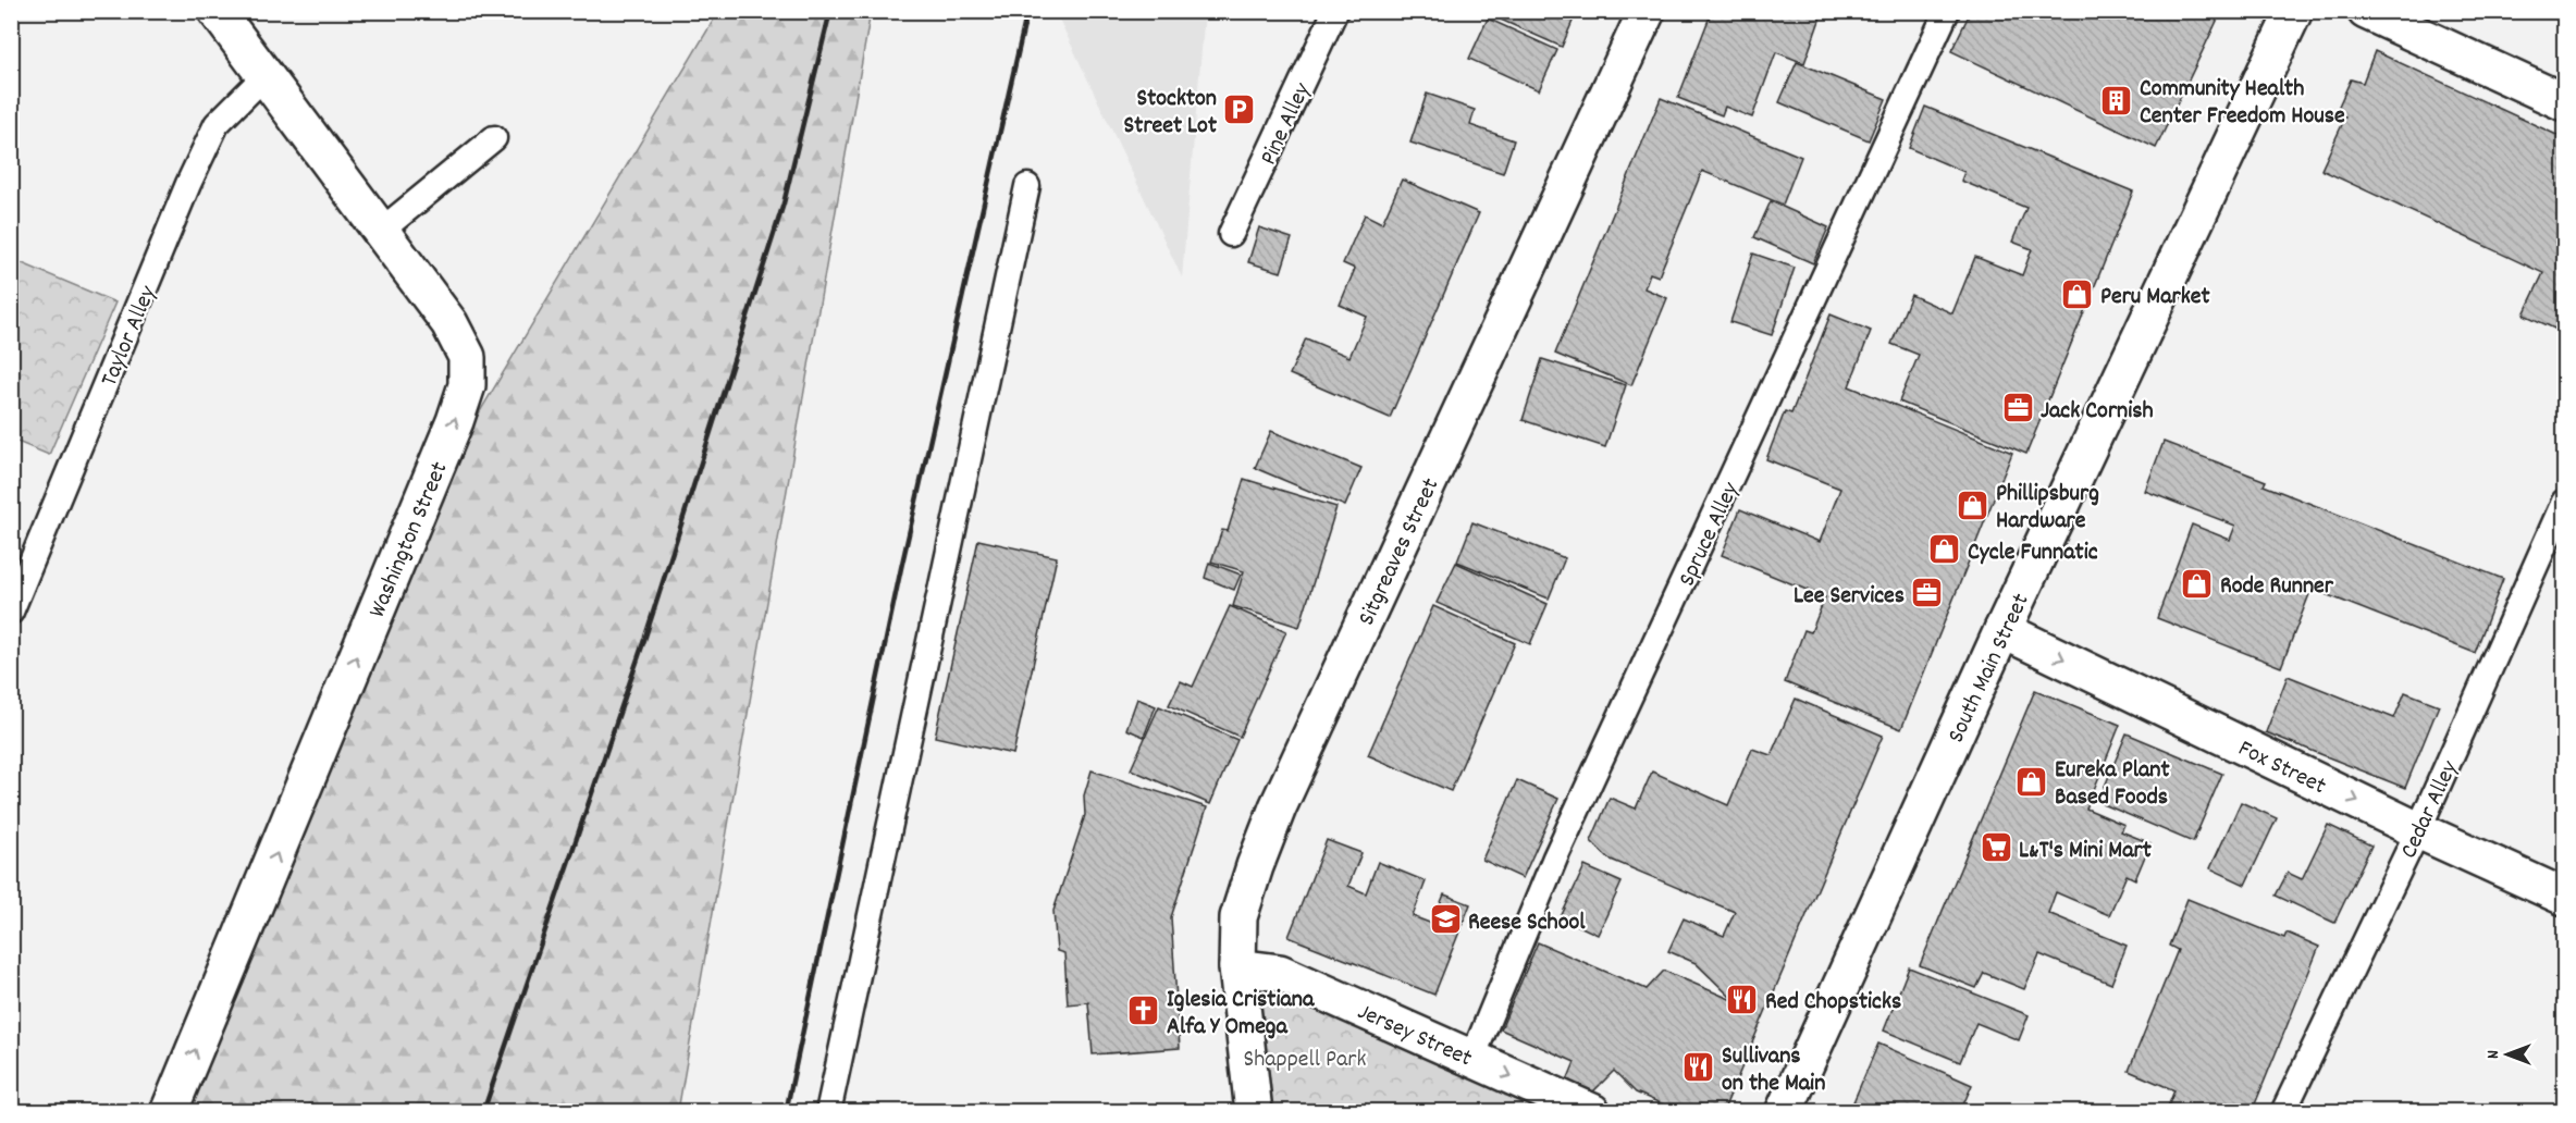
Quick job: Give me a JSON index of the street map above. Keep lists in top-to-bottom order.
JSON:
{
  "streets": {
    "street": [
      "Washington Street",
      "Sitgreaves Street",
      "South Main Street",
      "Fox Street",
      "Jersey Street"
    ],
    "lane": [
      "Pine Alley",
      "Taylor Alley",
      "Spruce Alley",
      "Cedar Alley"
    ]
  },
  "crossings": [
    ["Taylor Alley", "Washington Street"],
    ["Spruce Alley", "Jersey Street"],
    ["Sitgreaves Street", "Jersey Street"],
    ["South Main Street", "Fox Street"],
    ["Fox Street", "Cedar Alley"]
  ],
  "one_way": ["Washington Street", "Fox Street"],
  "parks": ["Shappell Park"],
  "places": {
    "building": ["Community Health Center Freedom House"],
    "parking": ["Stockton Street Lot"],
    "shop": [
      "Peru Market",
      "Phillipsburg Hardware",
      "Cycle Funnatic",
      "Rode Runner",
      "Eureka Plant Based Foods"
    ],
    "office": ["Jack Cornish", "Lee Services"],
    "supermarket": ["L&T's Mini Mart"],
    "school or university": ["Reese School"],
    "restaurant": ["Red Chopsticks", "Sullivans on the Main"],
    "church": ["Iglesia Cristiana Alfa Y Omega"]
  },
  "north": "left"
}
